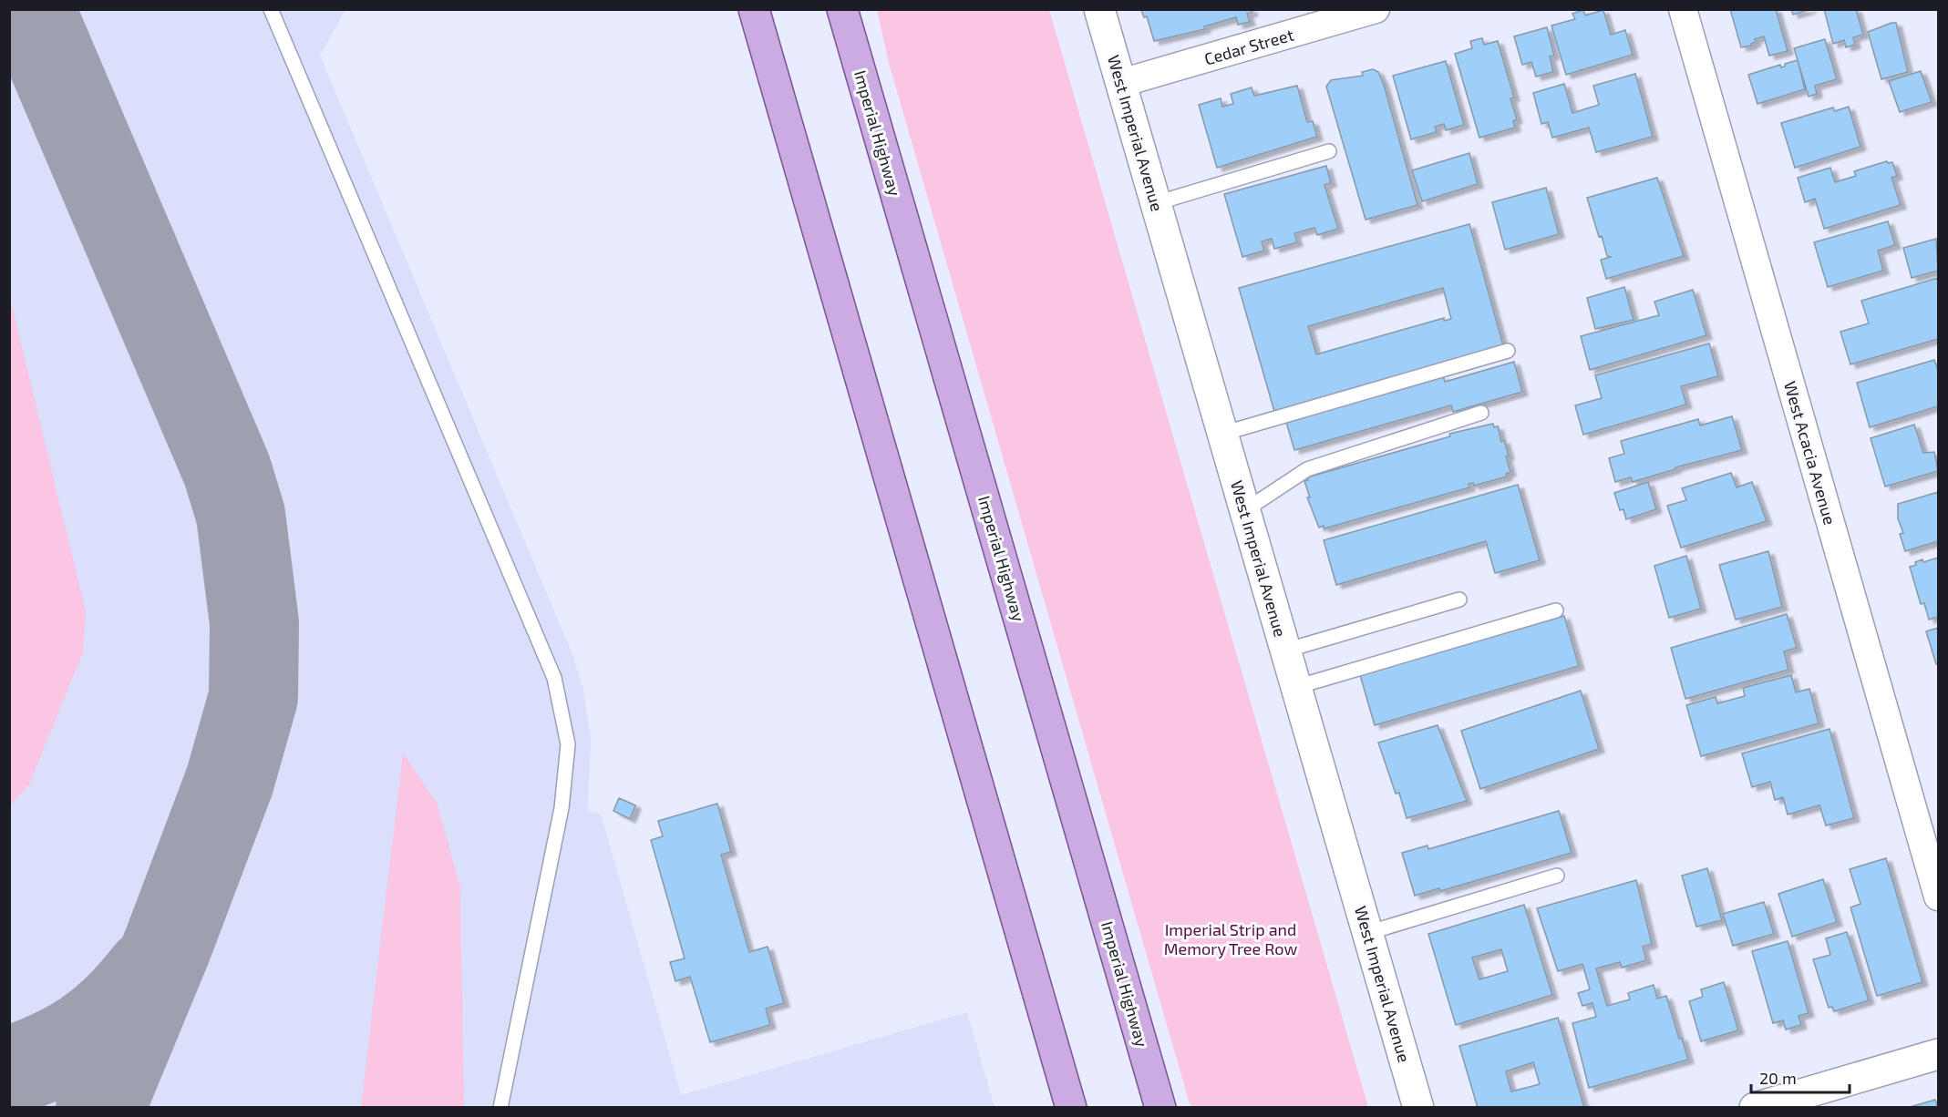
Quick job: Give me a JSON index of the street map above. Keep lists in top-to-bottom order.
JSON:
{
  "streets": {
    "main road": ["Imperial Highway"],
    "street": ["Cedar Street", "West Imperial Avenue", "West Acacia Avenue"]
  },
  "crossings": [
    ["Cedar Street", "West Imperial Avenue"]
  ],
  "parks": ["Imperial Strip and Memory Tree Row"],
  "scale_bar": "20 m"
}
